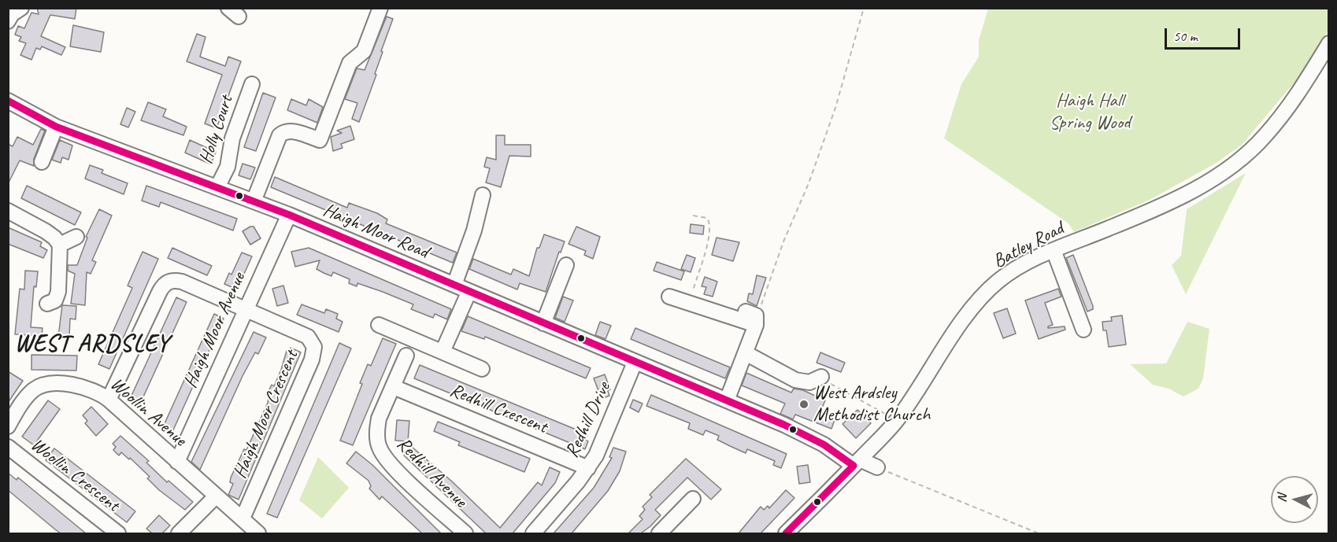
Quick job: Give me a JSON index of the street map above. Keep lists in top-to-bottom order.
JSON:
{
  "streets": {
    "street": [
      "Holly Court",
      "Haigh Moor Road",
      "Batley Road",
      "Haigh Moor Avenue",
      "Redhill Crescent",
      "Woollin Avenue",
      "Haigh Moor Crescent",
      "Redhill Drive",
      "Redhill Avenue",
      "Woollin Crescent"
    ]
  },
  "crossings": [
    ["Holly Court", "Haigh Moor Road"],
    ["Haigh Moor Road", "Batley Road"],
    ["Haigh Moor Road", "Haigh Moor Avenue"],
    ["Haigh Moor Road", "Redhill Drive"],
    ["Haigh Moor Avenue", "Woollin Avenue"],
    ["Haigh Moor Avenue", "Haigh Moor Crescent"],
    ["Redhill Crescent", "Redhill Drive"],
    ["Redhill Crescent", "Redhill Avenue"],
    ["Woollin Avenue", "Haigh Moor Crescent"]
  ],
  "districts": ["WEST ARDSLEY"],
  "parks": ["Haigh Hall Spring Wood"],
  "places": ["West Ardsley Methodist Church"],
  "scale_bar": "50 m",
  "north": "left"
}
